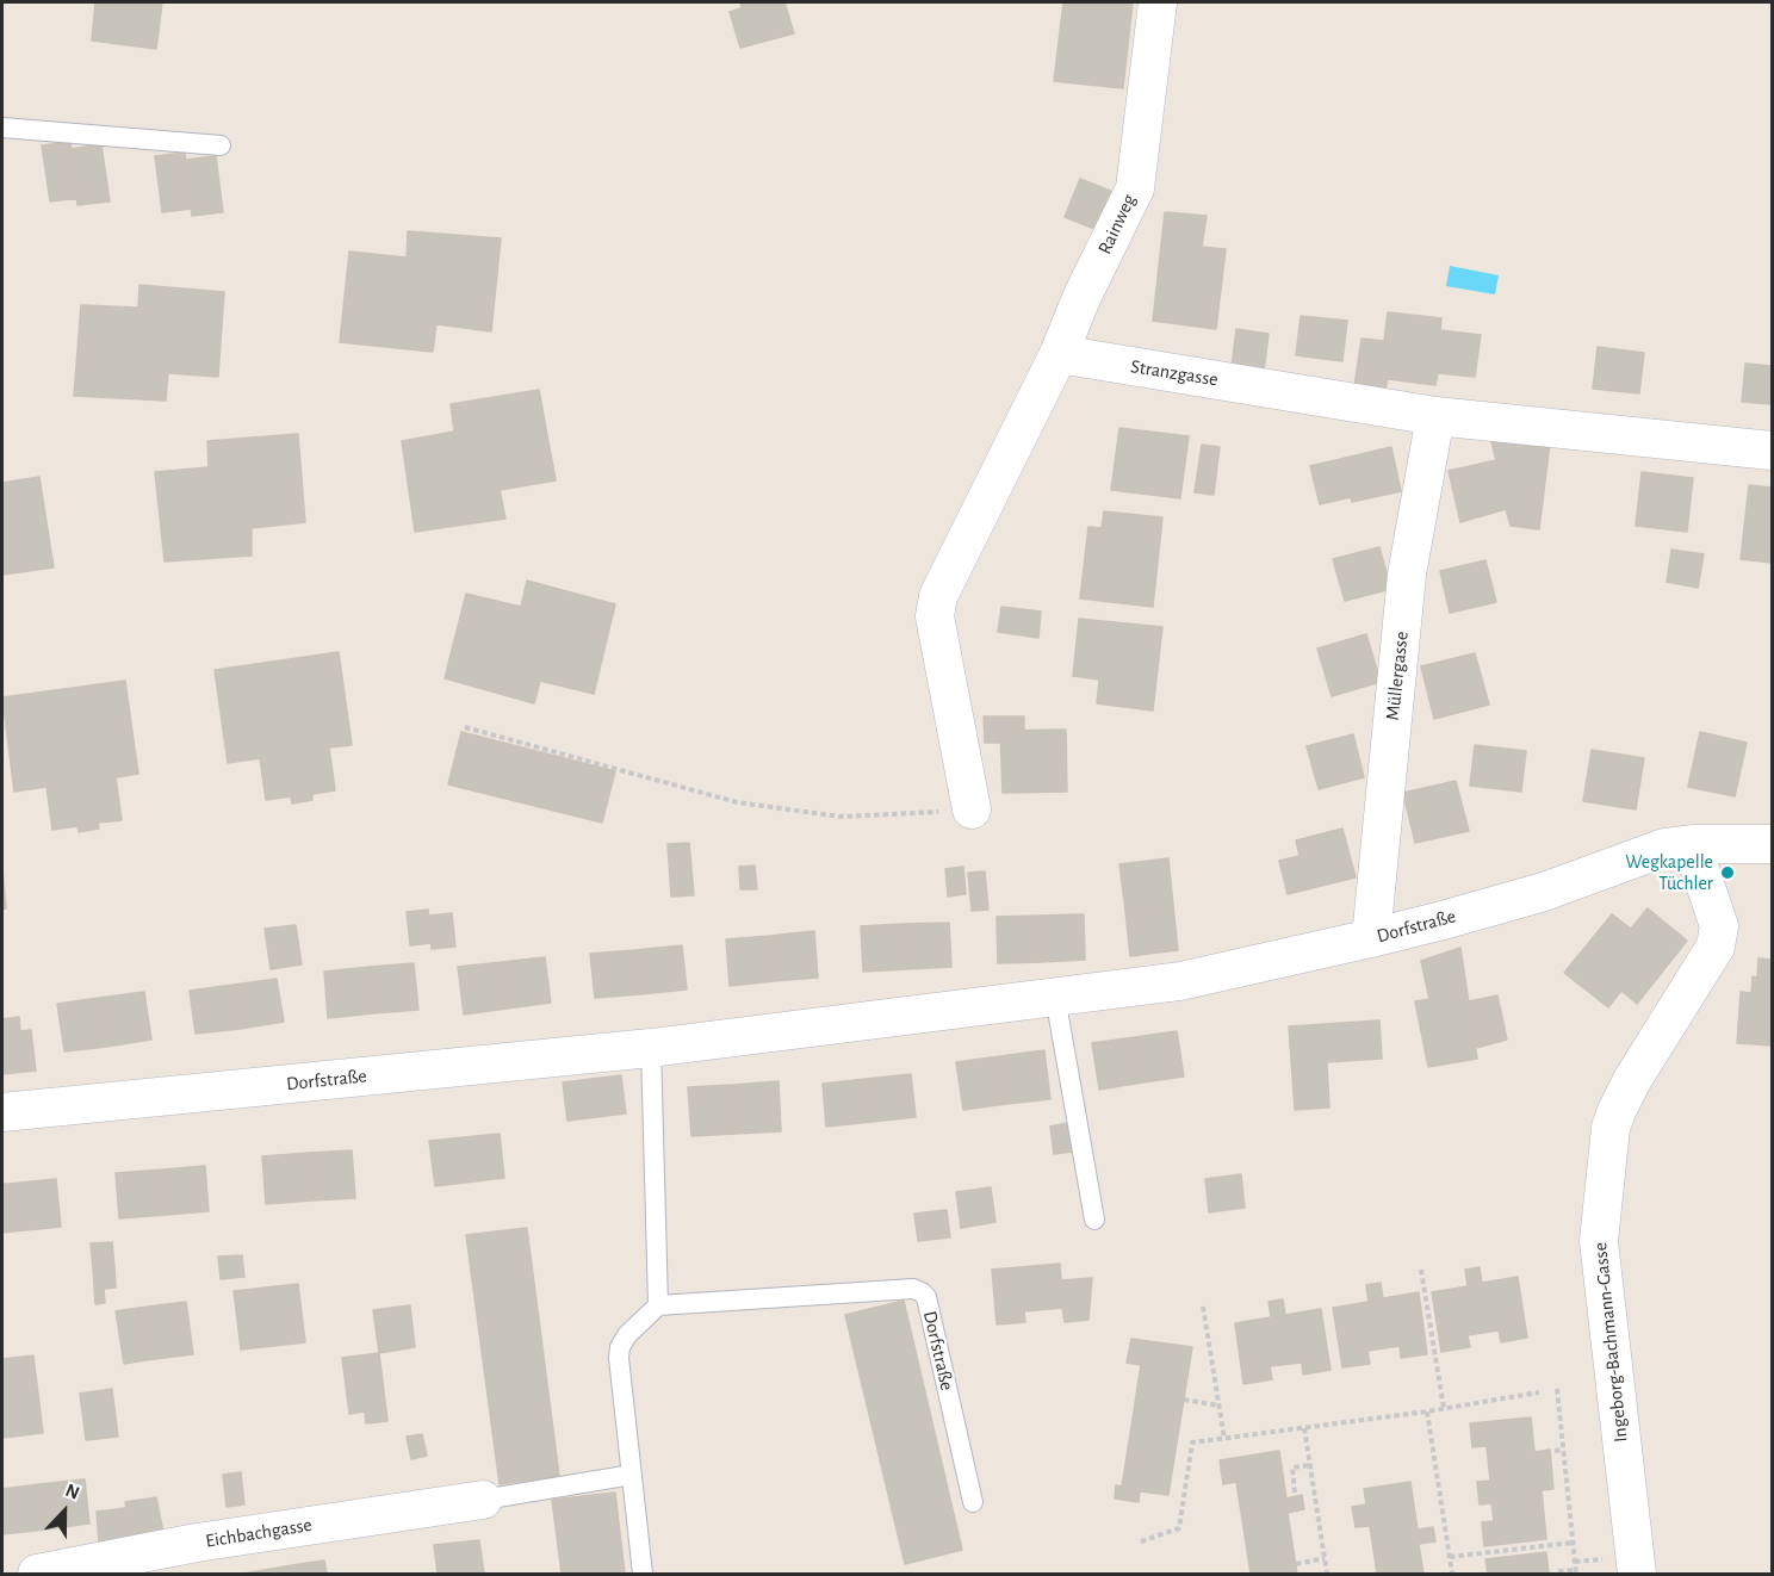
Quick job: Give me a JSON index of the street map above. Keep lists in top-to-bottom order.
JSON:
{
  "streets": {
    "street": [
      "Rainweg",
      "Stranzgasse",
      "Müllergasse",
      "Dorfstraße",
      "Ingeborg-Bachmann-Gasse",
      "Eichbachgasse"
    ]
  },
  "crossings": [
    ["Rainweg", "Stranzgasse"],
    ["Stranzgasse", "Müllergasse"],
    ["Müllergasse", "Dorfstraße"],
    ["Dorfstraße", "Ingeborg-Bachmann-Gasse"]
  ],
  "places": ["Wegkapelle Tüchler"],
  "north": "top"
}
